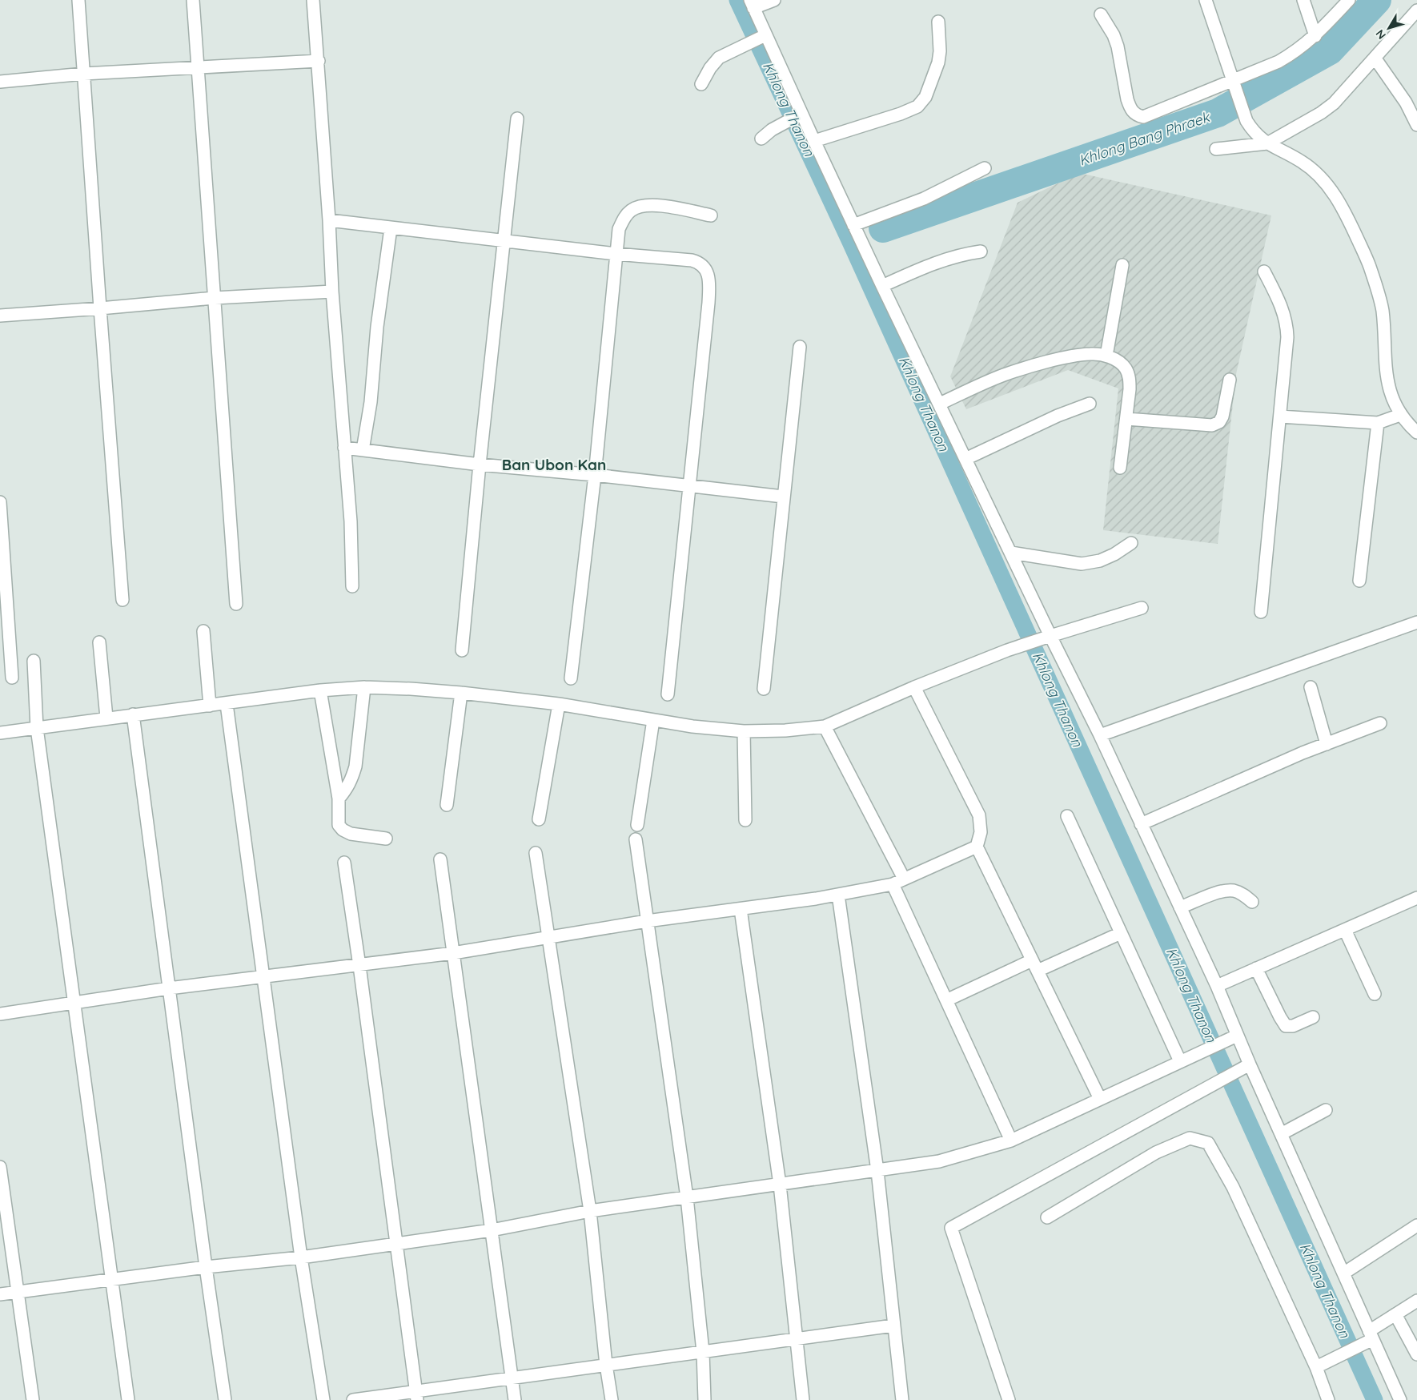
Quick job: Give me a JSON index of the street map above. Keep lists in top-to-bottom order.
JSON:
{
  "districts": ["Ban Ubon Kan"],
  "water": ["Khlong Thanon", "Khlong Bang Phraek"],
  "north": "bottom left"
}
